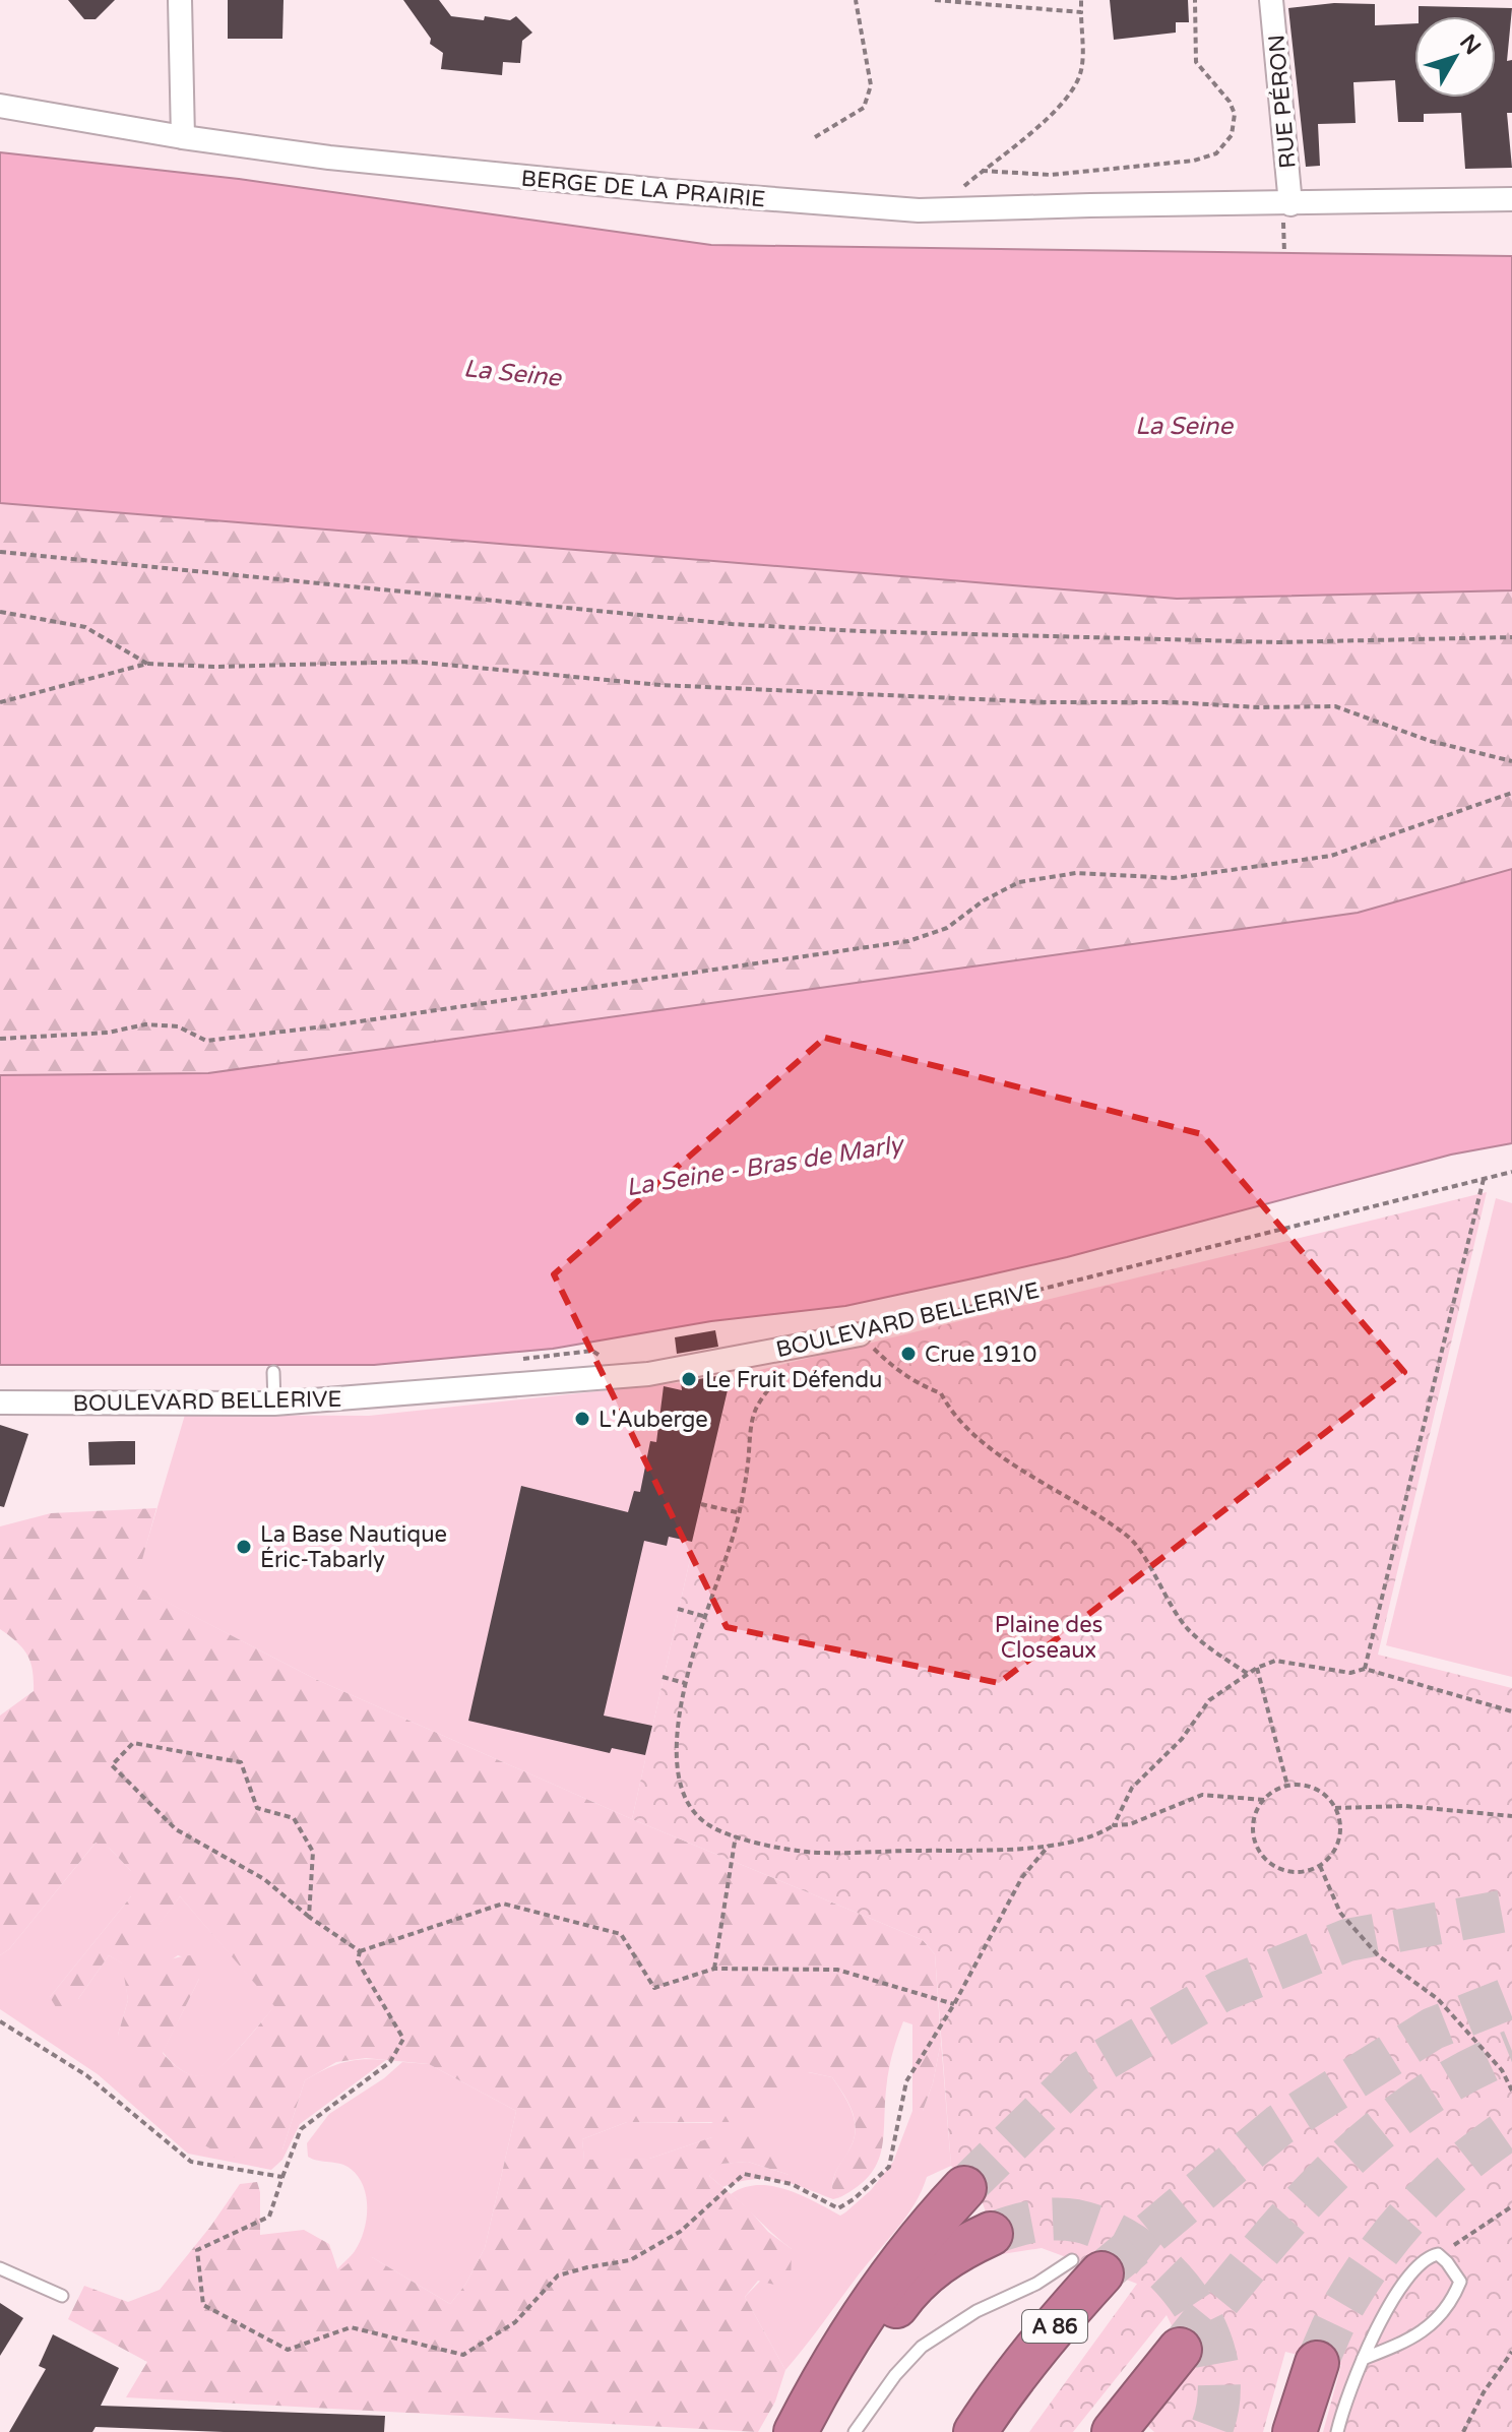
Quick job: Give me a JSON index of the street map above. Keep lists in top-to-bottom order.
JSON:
{
  "streets": {
    "highway": ["A 86"],
    "street": ["RUE PÉRON", "BERGE DE LA PRAIRIE", "BOULEVARD BELLERIVE"]
  },
  "crossings": [
    ["RUE PÉRON", "BERGE DE LA PRAIRIE"]
  ],
  "water": ["La Seine", "La Seine - Bras de Marly"],
  "parks": ["Plaine des Closeaux"],
  "places": [
    "Crue 1910",
    "Le Fruit Défendu",
    "L'Auberge",
    "La Base Nautique Éric-Tabarly"
  ],
  "north": "top right"
}
